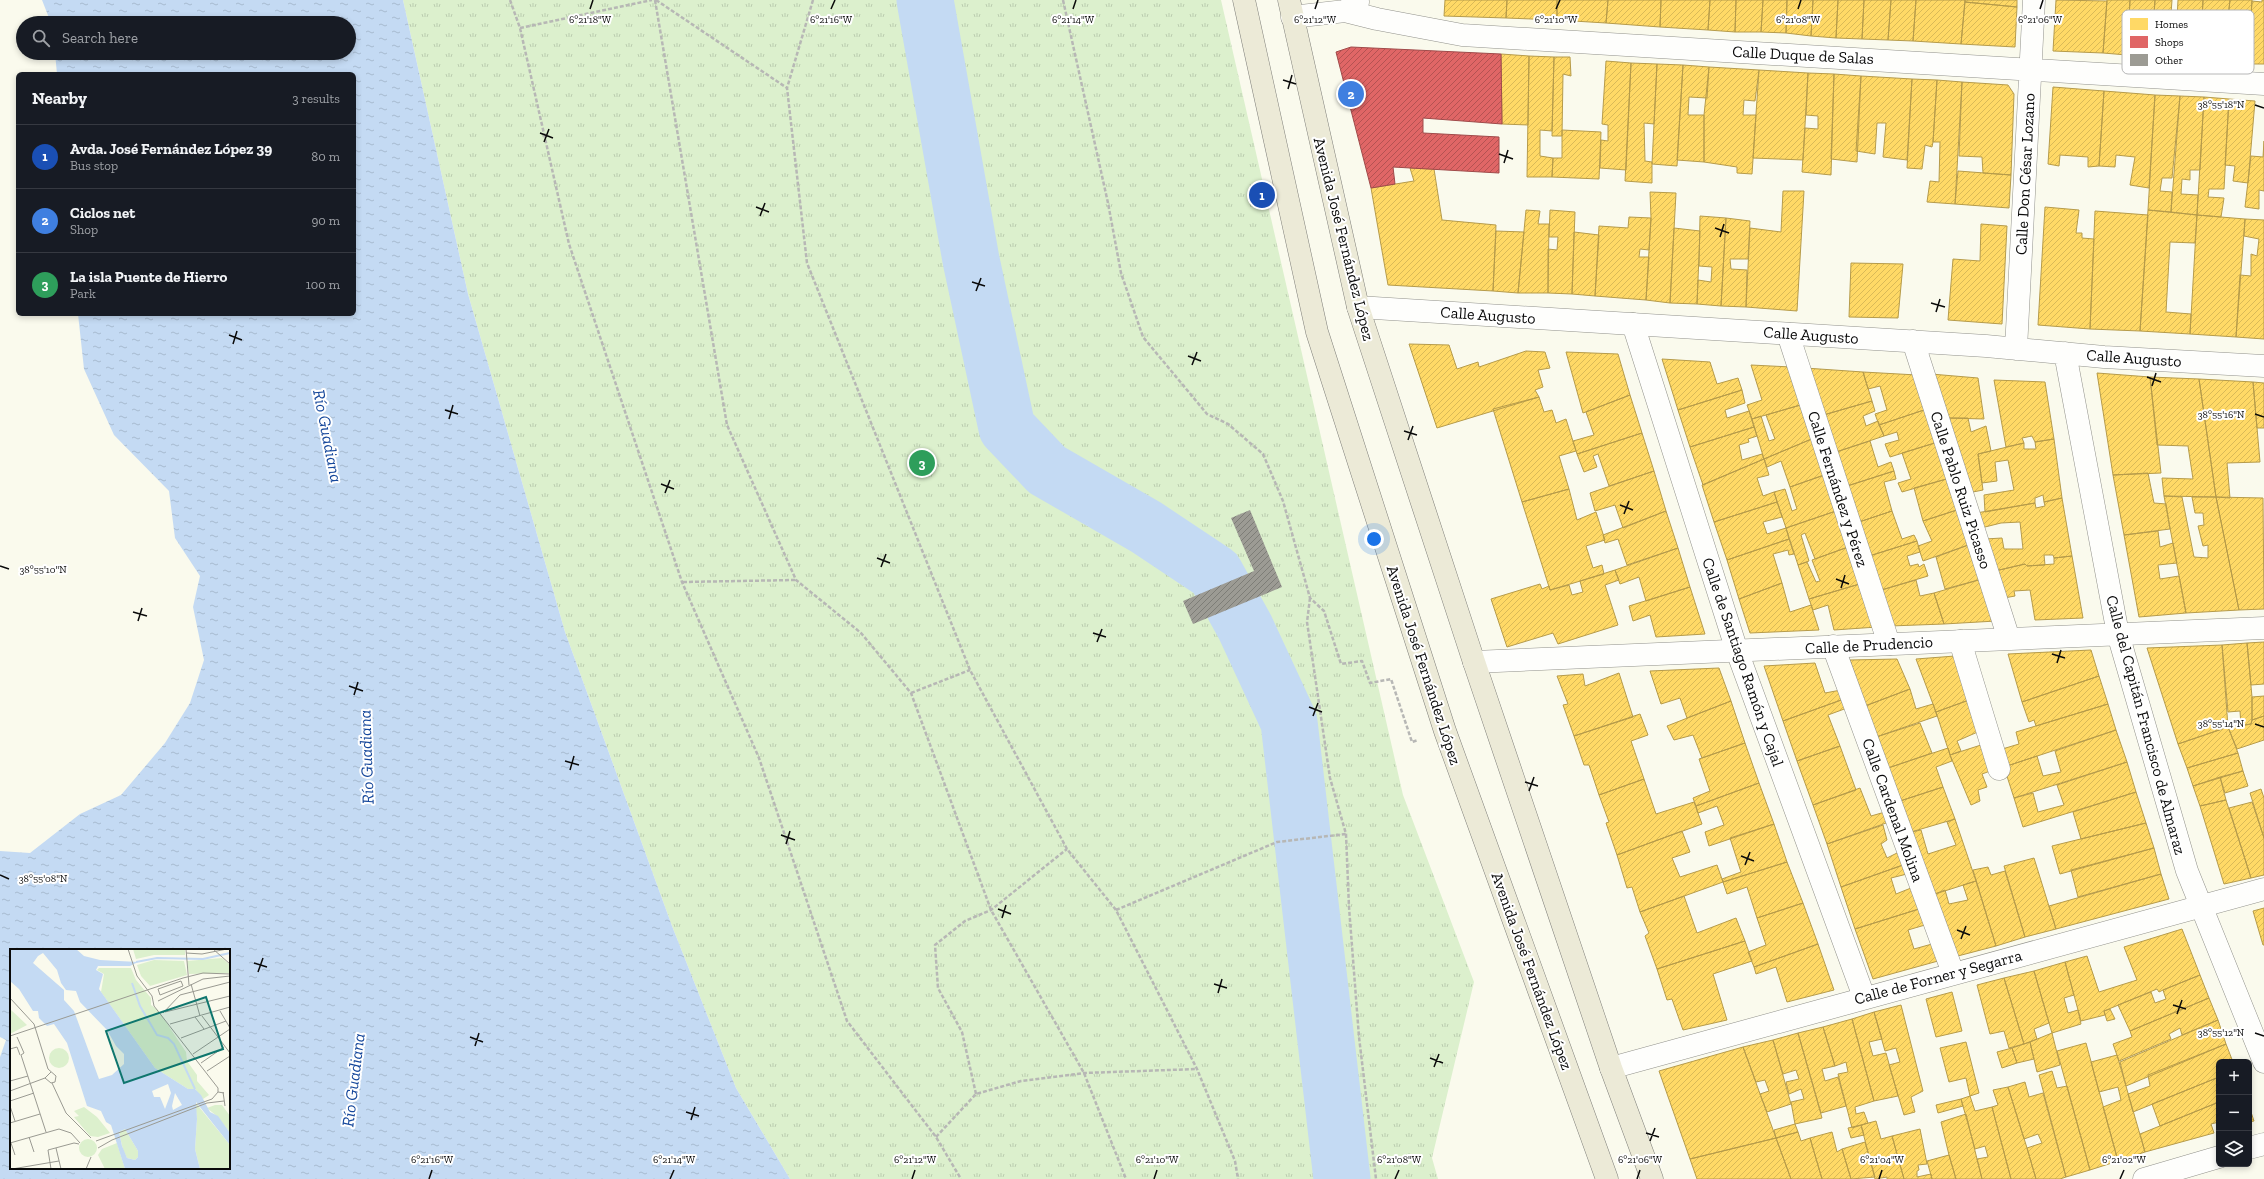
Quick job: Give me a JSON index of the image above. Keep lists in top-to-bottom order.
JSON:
{
  "streets": {
    "main road": ["Avenida José Fernández López"],
    "street": [
      "Calle Duque de Salas",
      "Calle Don César Lozano",
      "Calle Augusto",
      "Calle Fernández y Pérez",
      "Calle Pablo Ruiz Picasso",
      "Calle de Prudencio",
      "Calle de Santiago Ramón y Cajal",
      "Calle del Capitán Francisco de Almaraz",
      "Calle Cardenal Molina",
      "Calle de Forner y Segarra"
    ]
  },
  "crossings": [
    ["Calle Duque de Salas", "Calle Don César Lozano"],
    ["Calle Don César Lozano", "Calle Augusto"],
    ["Avenida José Fernández López", "Calle Augusto"],
    ["Avenida José Fernández López", "Calle de Prudencio"],
    ["Avenida José Fernández López", "Calle de Forner y Segarra"],
    ["Calle Augusto", "Calle Fernández y Pérez"],
    ["Calle Augusto", "Calle Pablo Ruiz Picasso"],
    ["Calle Augusto", "Calle de Santiago Ramón y Cajal"],
    ["Calle Augusto", "Calle del Capitán Francisco de Almaraz"],
    ["Calle Fernández y Pérez", "Calle de Prudencio"],
    ["Calle Pablo Ruiz Picasso", "Calle de Prudencio"],
    ["Calle de Prudencio", "Calle de Santiago Ramón y Cajal"],
    ["Calle de Prudencio", "Calle del Capitán Francisco de Almaraz"],
    ["Calle de Prudencio", "Calle Cardenal Molina"],
    ["Calle de Santiago Ramón y Cajal", "Calle de Forner y Segarra"],
    ["Calle del Capitán Francisco de Almaraz", "Calle de Forner y Segarra"],
    ["Calle Cardenal Molina", "Calle de Forner y Segarra"]
  ],
  "water": ["Río Guadiana"],
  "legend": ["Homes", "Shops", "Other"],
  "page": {
    "search": "Search here",
    "heading": ["Nearby", "3 results"],
    "pins": ["2", "1", "3"],
    "list": [
      {
        "mark": "1",
        "name": "Avda. José Fernández López 39",
        "note": "Bus stop",
        "value": "80 m"
      },
      {
        "mark": "2",
        "name": "Ciclos net",
        "note": "Shop",
        "value": "90 m"
      },
      {
        "mark": "3",
        "name": "La isla Puente de Hierro",
        "note": "Park",
        "value": "100 m"
      }
    ],
    "map_buttons": ["+", "−"]
  },
  "coordinates": [
    "6°21'18\"W",
    "6°21'16\"W",
    "6°21'12\"W",
    "6°21'10\"W",
    "6°21'06\"W",
    "6°21'14\"W",
    "6°21'08\"W",
    "38°55'18\"N",
    "38°55'16\"N",
    "38°55'10\"N",
    "38°55'14\"N",
    "38°55'08\"N",
    "38°55'12\"N",
    "6°21'04\"W",
    "6°21'02\"W"
  ]
}
